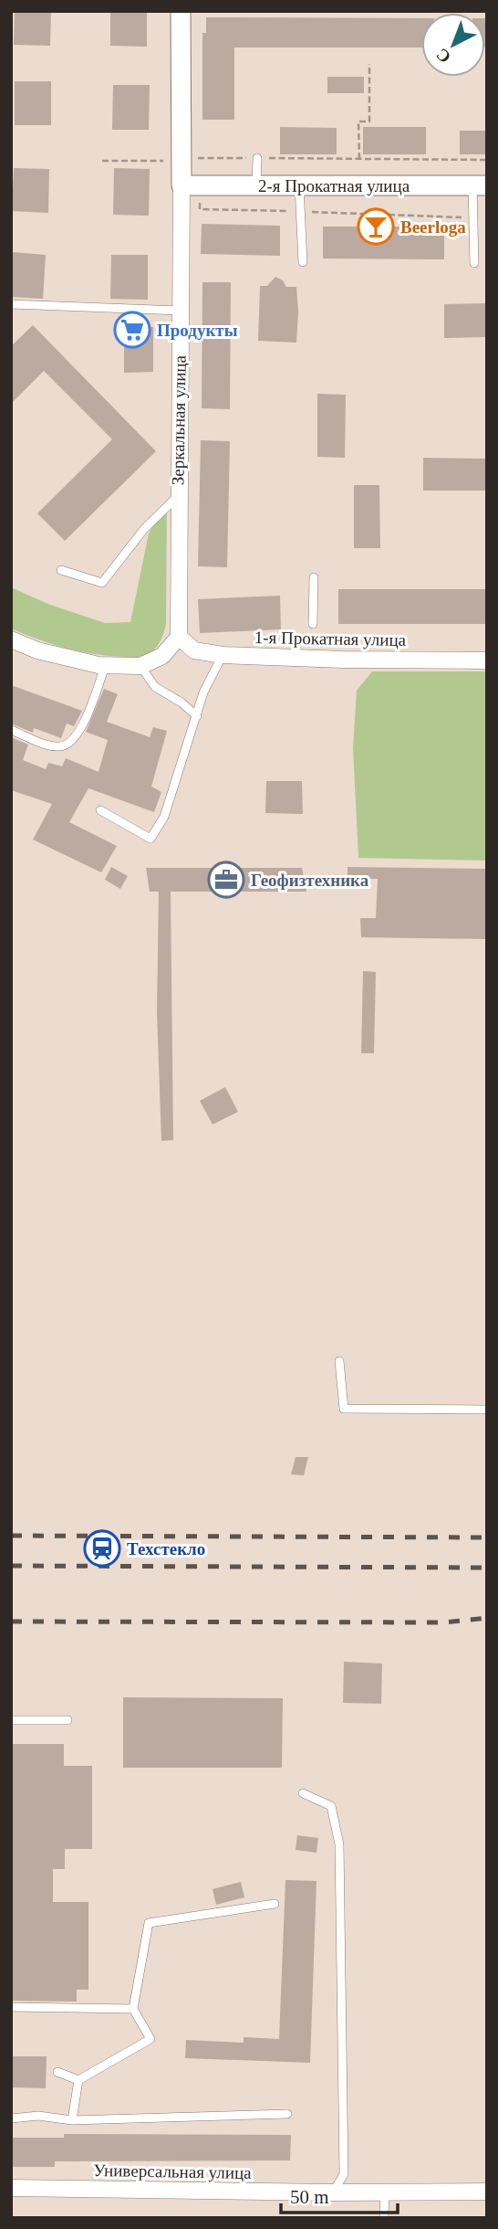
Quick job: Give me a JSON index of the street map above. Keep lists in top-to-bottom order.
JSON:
{
  "streets": {
    "street": [
      "2-я Прокатная улица",
      "Зеркальная улица",
      "1-я Прокатная улица",
      "Универсальная улица"
    ]
  },
  "crossings": [
    ["2-я Прокатная улица", "Зеркальная улица"],
    ["Зеркальная улица", "1-я Прокатная улица"]
  ],
  "places": {
    "bar": ["Beerloga"],
    "supermarket": ["Продукты"],
    "office": ["Геофизтехника"],
    "station": ["Техстекло"]
  },
  "scale_bar": "50 m",
  "north": "bottom left"
}
